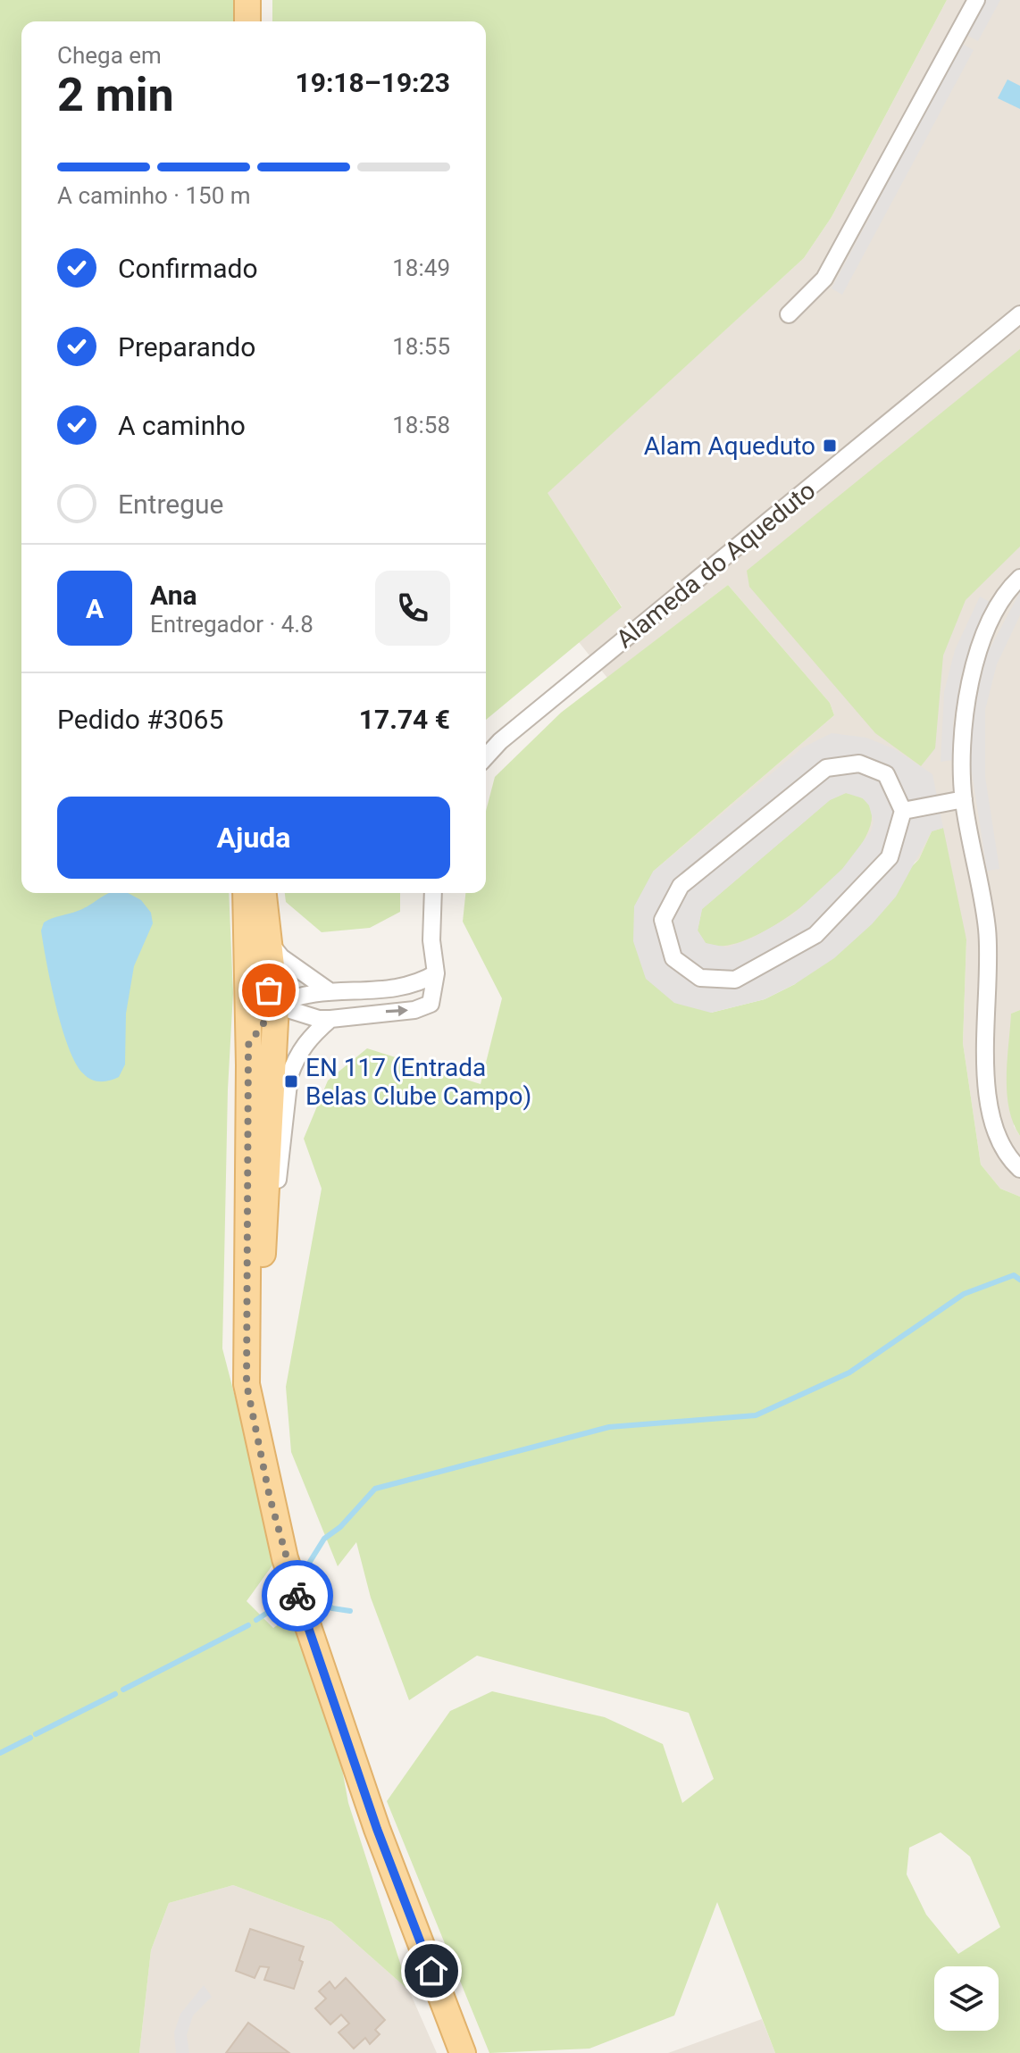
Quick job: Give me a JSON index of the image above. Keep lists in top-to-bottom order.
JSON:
{
  "streets": {
    "street": ["Alameda do Aqueduto"]
  },
  "places": {
    "transit": ["Alam Aqueduto", "EN 117 (Entrada Belas Clube Campo)"]
  },
  "page": {
    "heading": ["2 min", "Chega em", "19:18–19:23"],
    "panel": [
      "Ana",
      "Entregador · 4.8",
      "Pedido #3065",
      "17.74 €"
    ],
    "bar": "A caminho · 150 m",
    "list": [
      ["Confirmado", "18:49"],
      ["Preparando", "18:55"],
      ["A caminho", "18:58"],
      "Entregue"
    ],
    "round": "A",
    "buttons": "Ajuda"
  }
}
